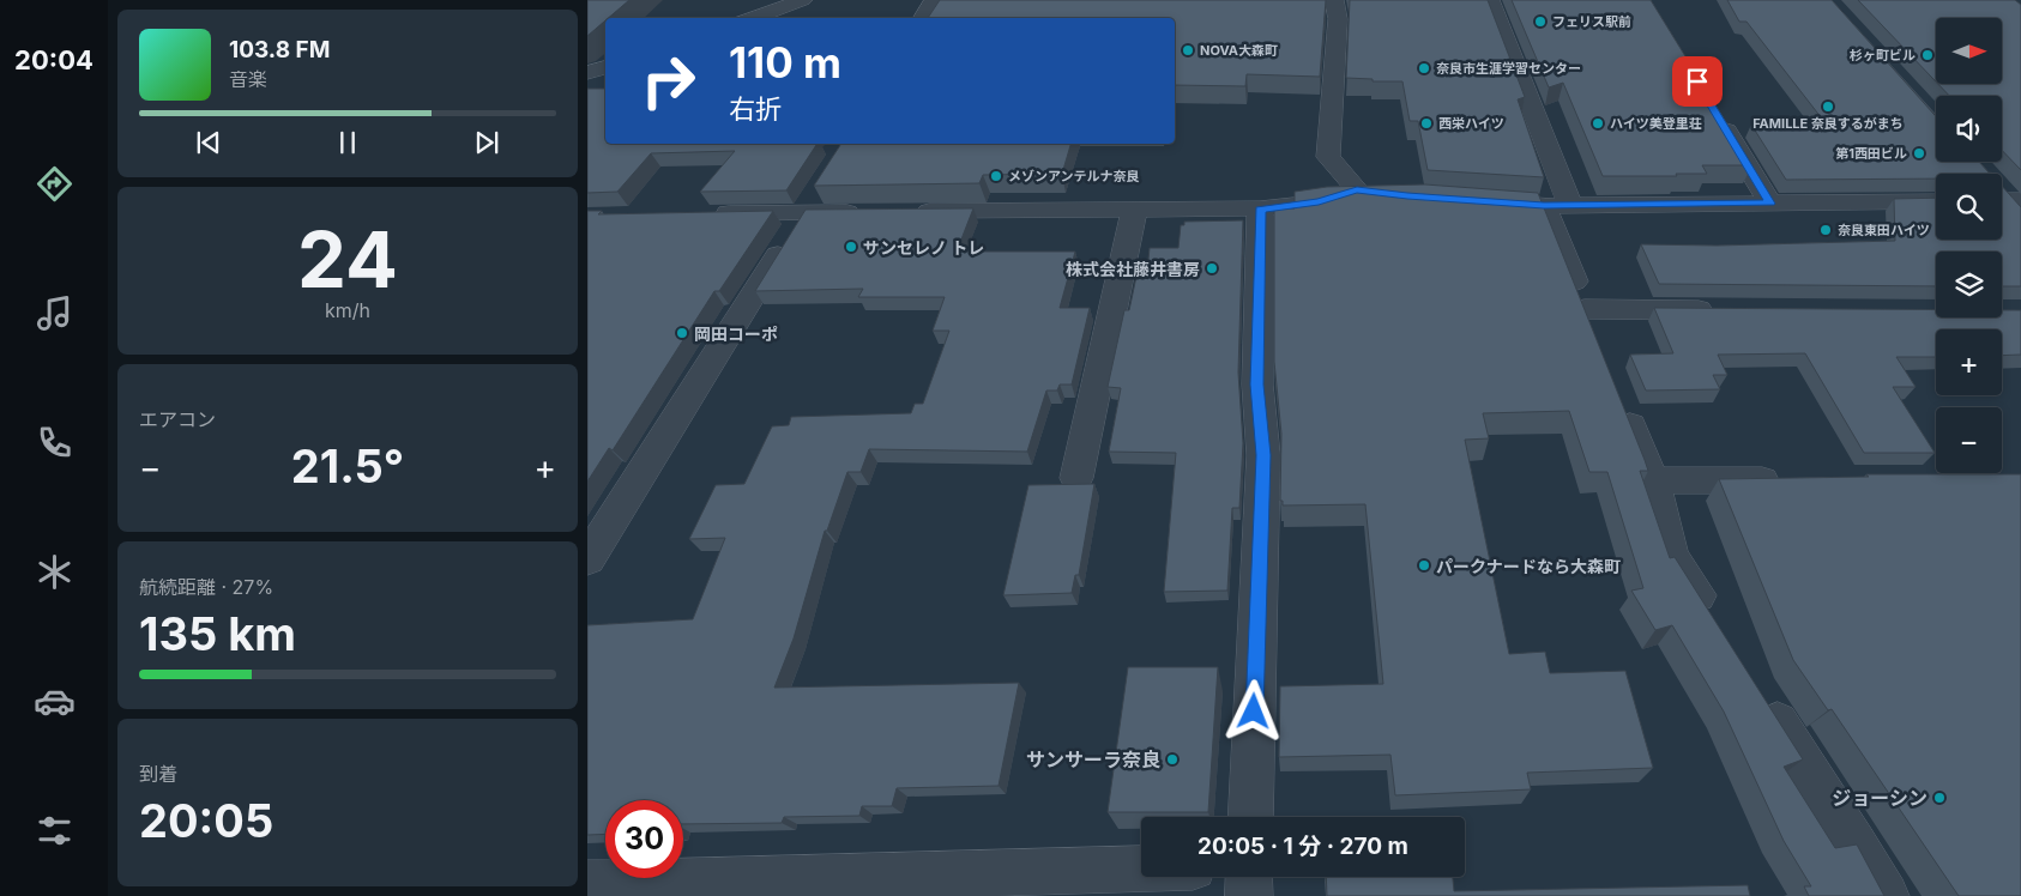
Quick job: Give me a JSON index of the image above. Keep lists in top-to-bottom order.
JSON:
{
  "places": [
    "フェリス駅前",
    "NOVA大森町",
    "杉ヶ町ビル",
    "奈良市生涯学習センター",
    "FAMILLE 奈良するがまち",
    "西栄ハイツ",
    "ハイツ美登里荘",
    "第1西田ビル",
    "メゾンアンテルナ奈良",
    "奈良東田ハイツ",
    "サンセレノ トレ",
    "株式会社藤井書房",
    "岡田コーポ",
    "パークナードなら大森町",
    "サンサーラ奈良",
    "ジョーシン"
  ],
  "north": "right",
  "page": {
    "tabs": "20:04",
    "map_buttons": ["+", "−"],
    "turn": ["110 m", "右折"],
    "song": ["103.8 FM", "音楽"],
    "tile": [
      ["24", "km/h"],
      "エアコン",
      ["航続距離 · 27%", "135 km"],
      ["到着", "20:05"]
    ],
    "heat": ["−", "21.5°", "+"],
    "limit": "30",
    "trip": "20:05 · 1 分 · 270 m"
  }
}
